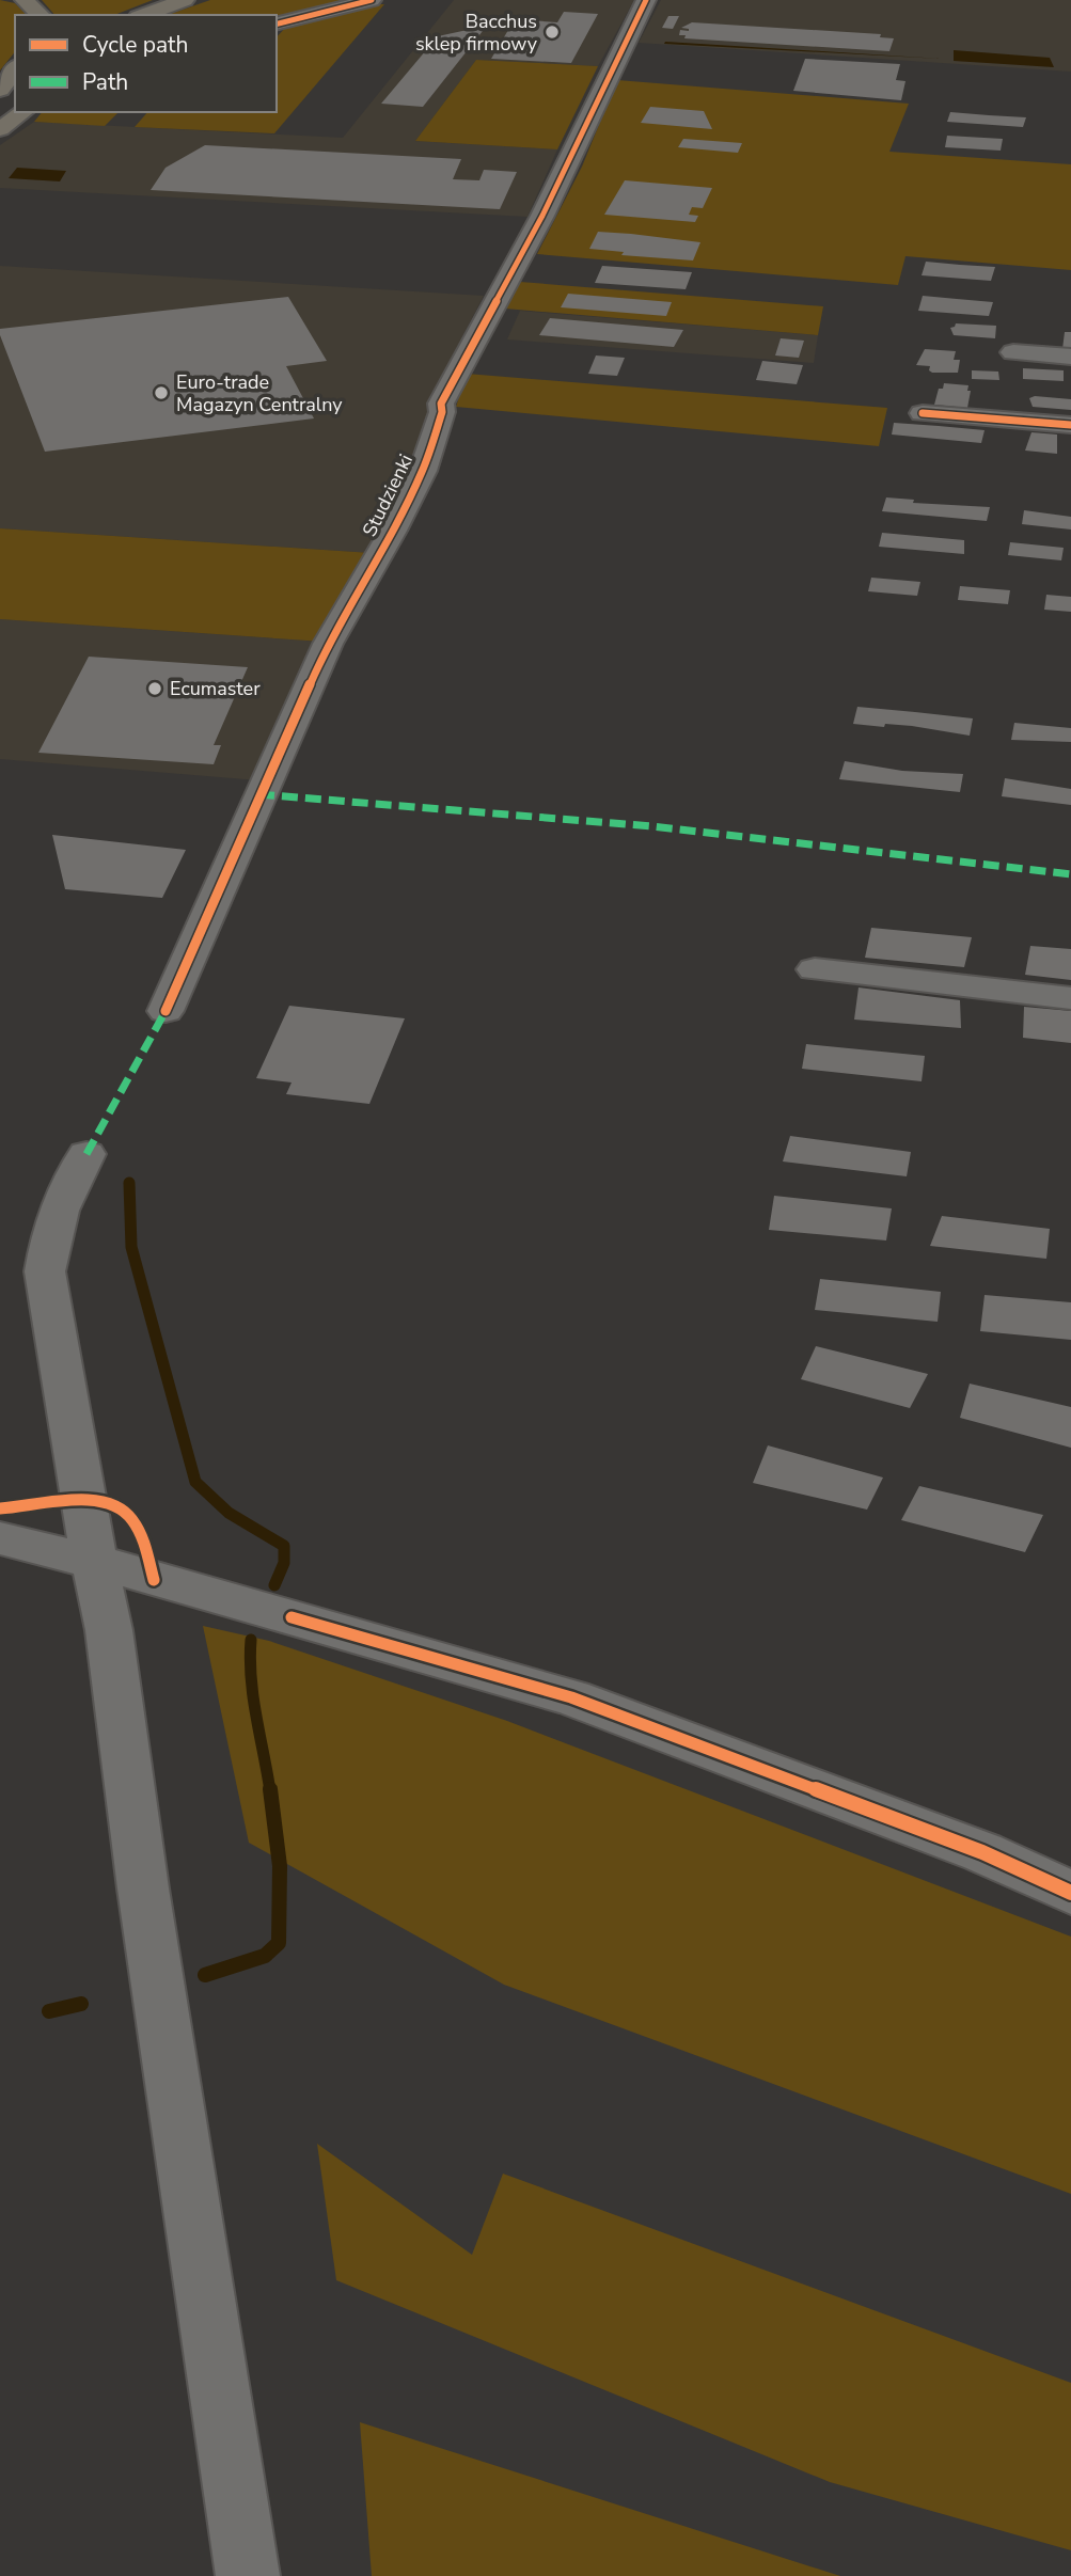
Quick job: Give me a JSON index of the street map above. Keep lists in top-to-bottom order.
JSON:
{
  "streets": {
    "street": ["Studzienki"]
  },
  "places": ["Bacchus sklep firmowy", "Euro-trade Magazyn Centralny", "Ecumaster"],
  "legend": ["Cycle path", "Path"]
}
